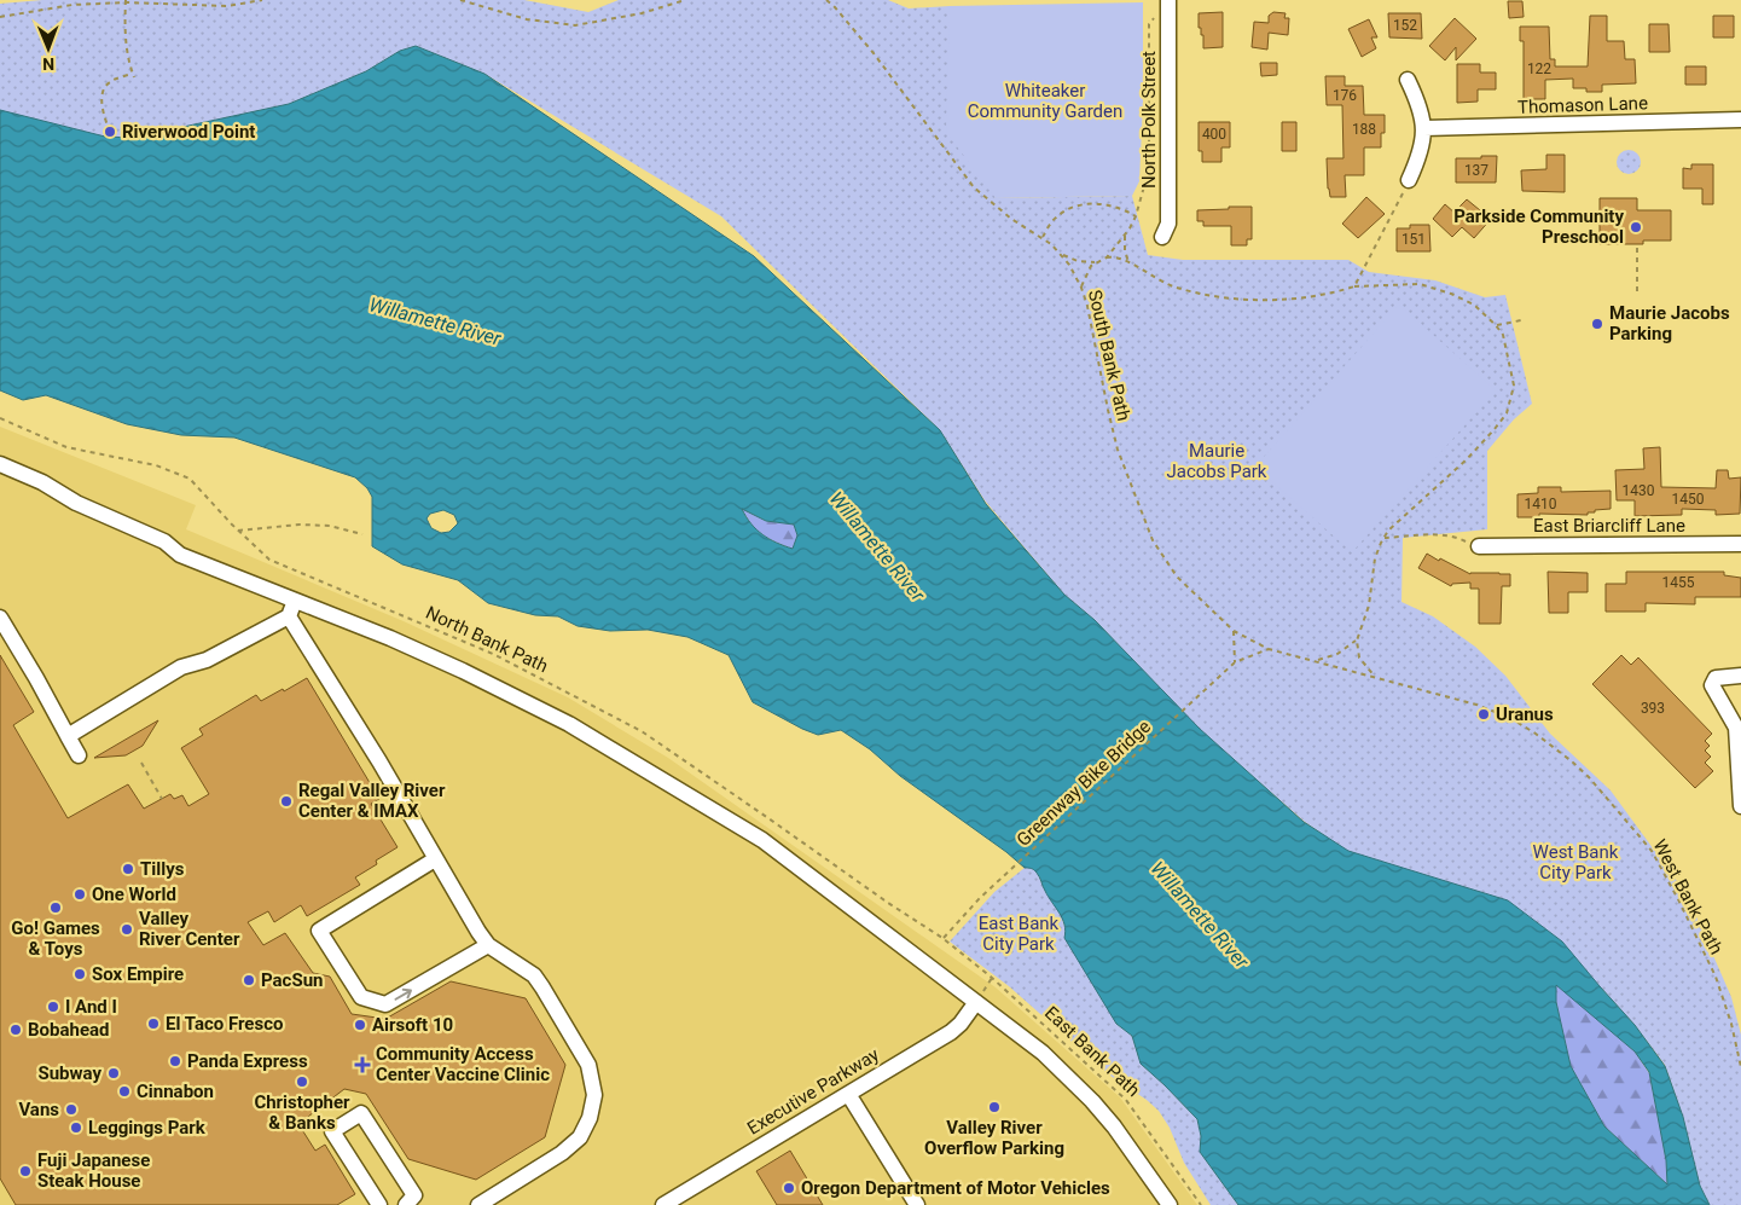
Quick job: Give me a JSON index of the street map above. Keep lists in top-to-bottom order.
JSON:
{
  "streets": {
    "street": [
      "Thomason Lane",
      "North Polk Street",
      "East Briarcliff Lane",
      "Executive Parkway"
    ],
    "path": [
      "South Bank Path",
      "North Bank Path",
      "Greenway Bike Bridge",
      "West Bank Path",
      "East Bank Path"
    ]
  },
  "crossings": [
    ["South Bank Path", "Greenway Bike Bridge"],
    ["South Bank Path", "West Bank Path"],
    ["North Bank Path", "Greenway Bike Bridge"],
    ["North Bank Path", "East Bank Path"],
    ["Greenway Bike Bridge", "West Bank Path"],
    ["Greenway Bike Bridge", "East Bank Path"]
  ],
  "water": ["Willamette River"],
  "parks": [
    "Whiteaker Community Garden",
    "Maurie Jacobs Park",
    "West Bank City Park",
    "East Bank City Park"
  ],
  "places": {
    "other": [
      "Riverwood Point",
      "Parkside Community Preschool",
      "Maurie Jacobs Parking",
      "Uranus",
      "Regal Valley River Center & IMAX",
      "Tillys",
      "One World",
      "Go! Games & Toys",
      "Valley River Center",
      "Sox Empire",
      "PacSun",
      "I And I",
      "El Taco Fresco",
      "Airsoft 10",
      "Bobahead",
      "Panda Express",
      "Subway",
      "Christopher & Banks",
      "Cinnabon",
      "Valley River Overflow Parking",
      "Vans",
      "Leggings Park",
      "Fuji Japanese Steak House",
      "Oregon Department of Motor Vehicles"
    ],
    "health": ["Community Access Center Vaccine Clinic"]
  },
  "house_numbers": [
    "152",
    "122",
    "176",
    "188",
    "400",
    "137",
    "151",
    "1430",
    "1450",
    "1410",
    "1455",
    "393"
  ],
  "north": "bottom"
}
